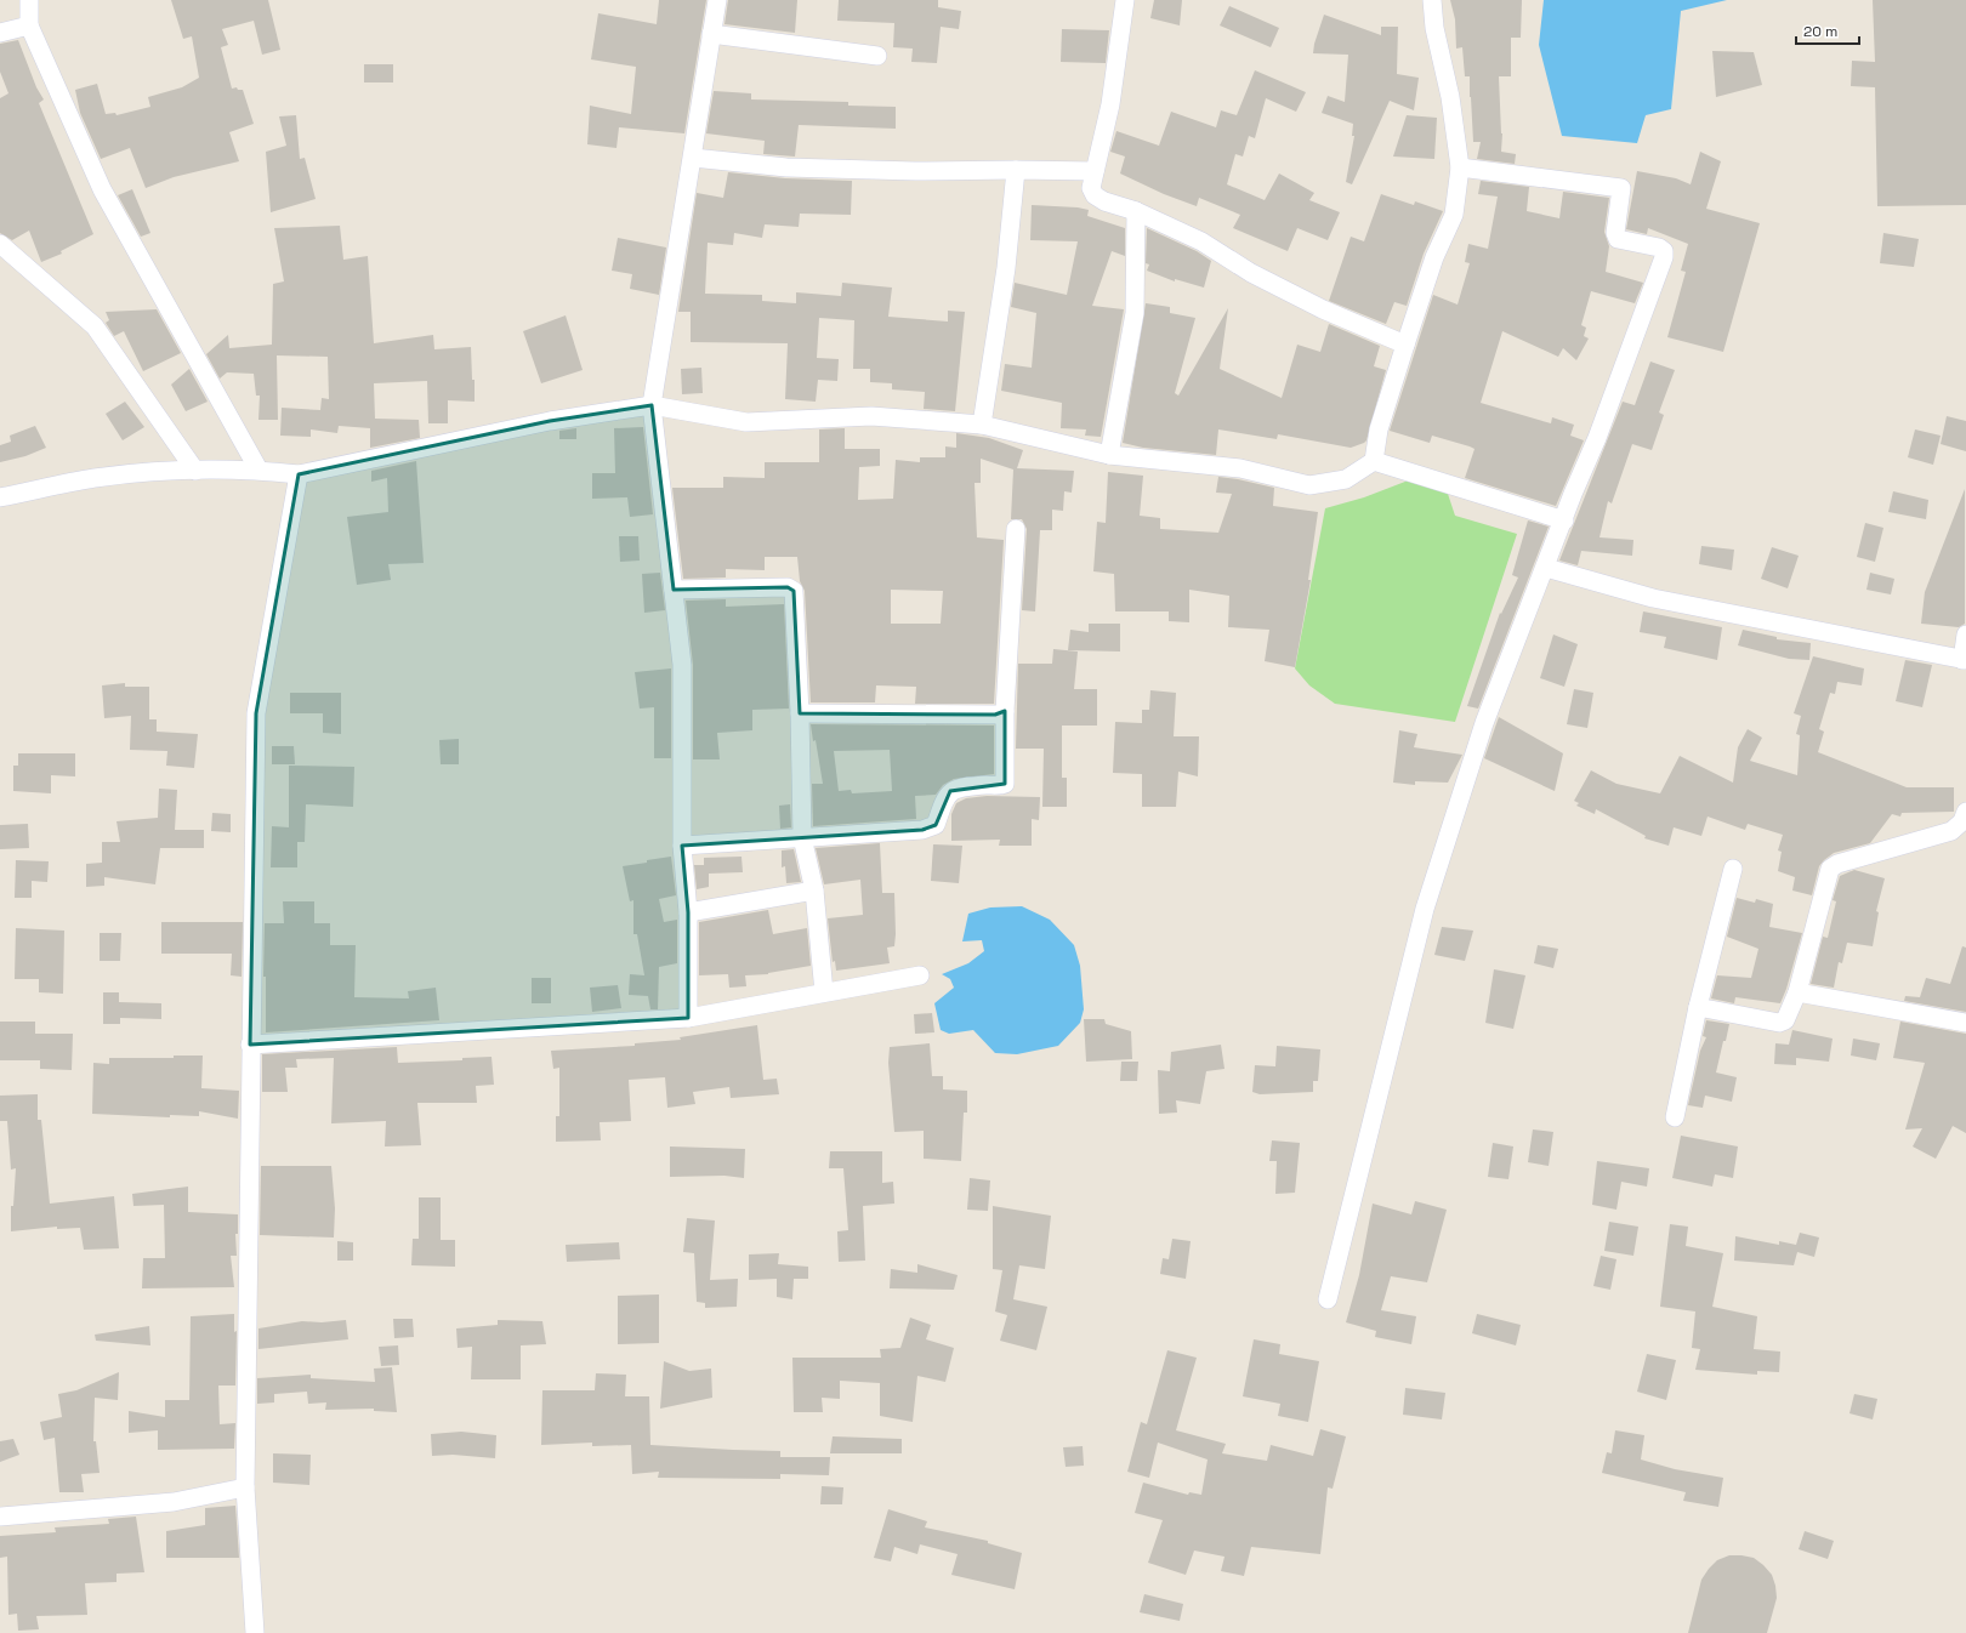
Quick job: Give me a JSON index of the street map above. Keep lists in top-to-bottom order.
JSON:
{
  "scale_bar": "20 m"
}
